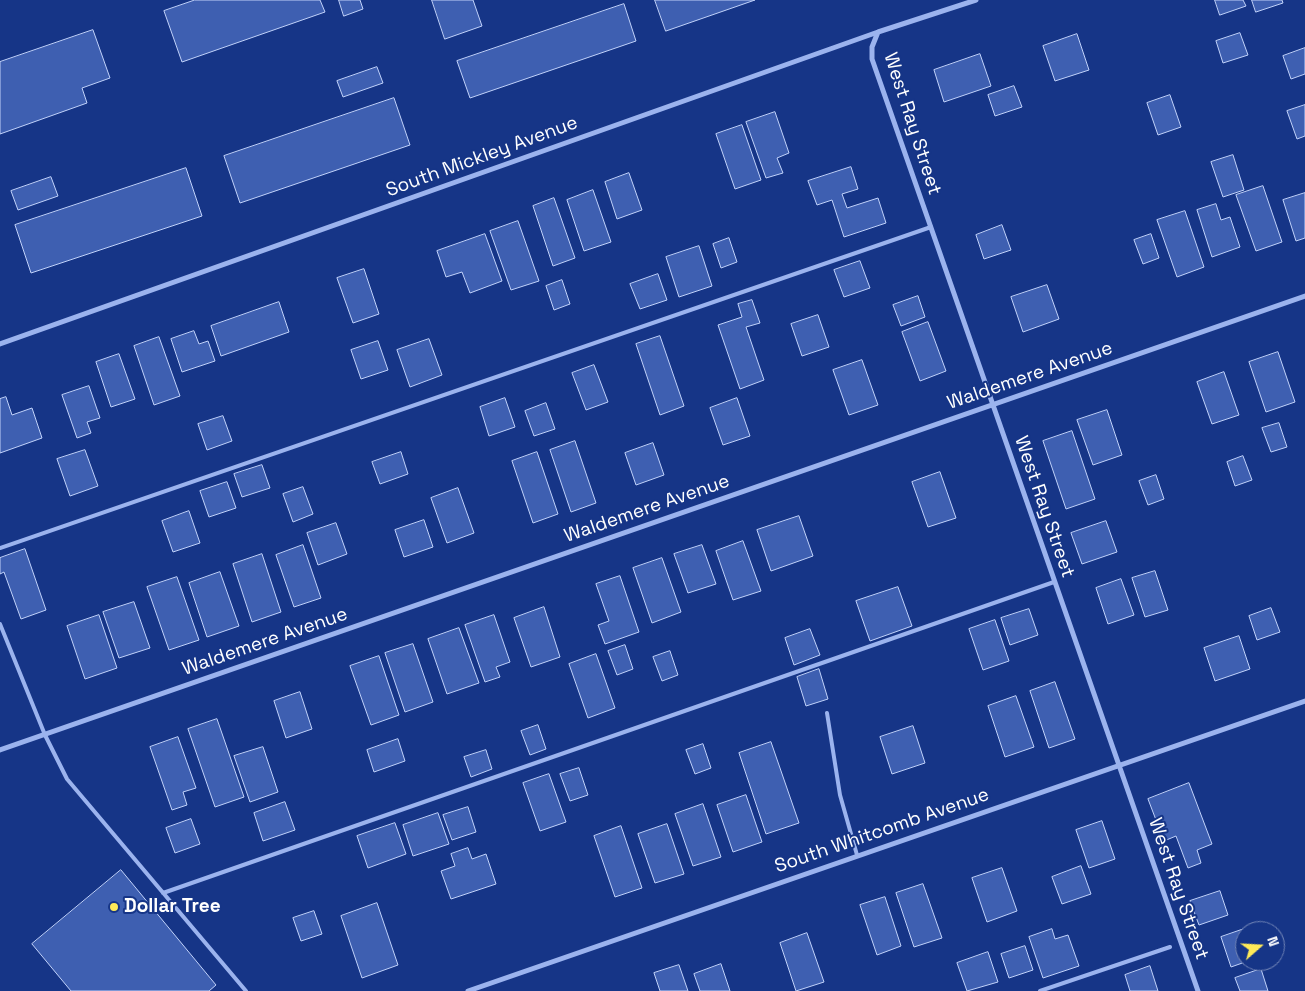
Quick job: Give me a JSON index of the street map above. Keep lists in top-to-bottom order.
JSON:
{
  "streets": {
    "street": [
      "West Ray Street",
      "South Mickley Avenue",
      "Waldemere Avenue",
      "South Whitcomb Avenue"
    ]
  },
  "crossings": [
    ["West Ray Street", "South Mickley Avenue"],
    ["West Ray Street", "Waldemere Avenue"],
    ["West Ray Street", "South Whitcomb Avenue"]
  ],
  "places": ["Dollar Tree"],
  "north": "right"
}
